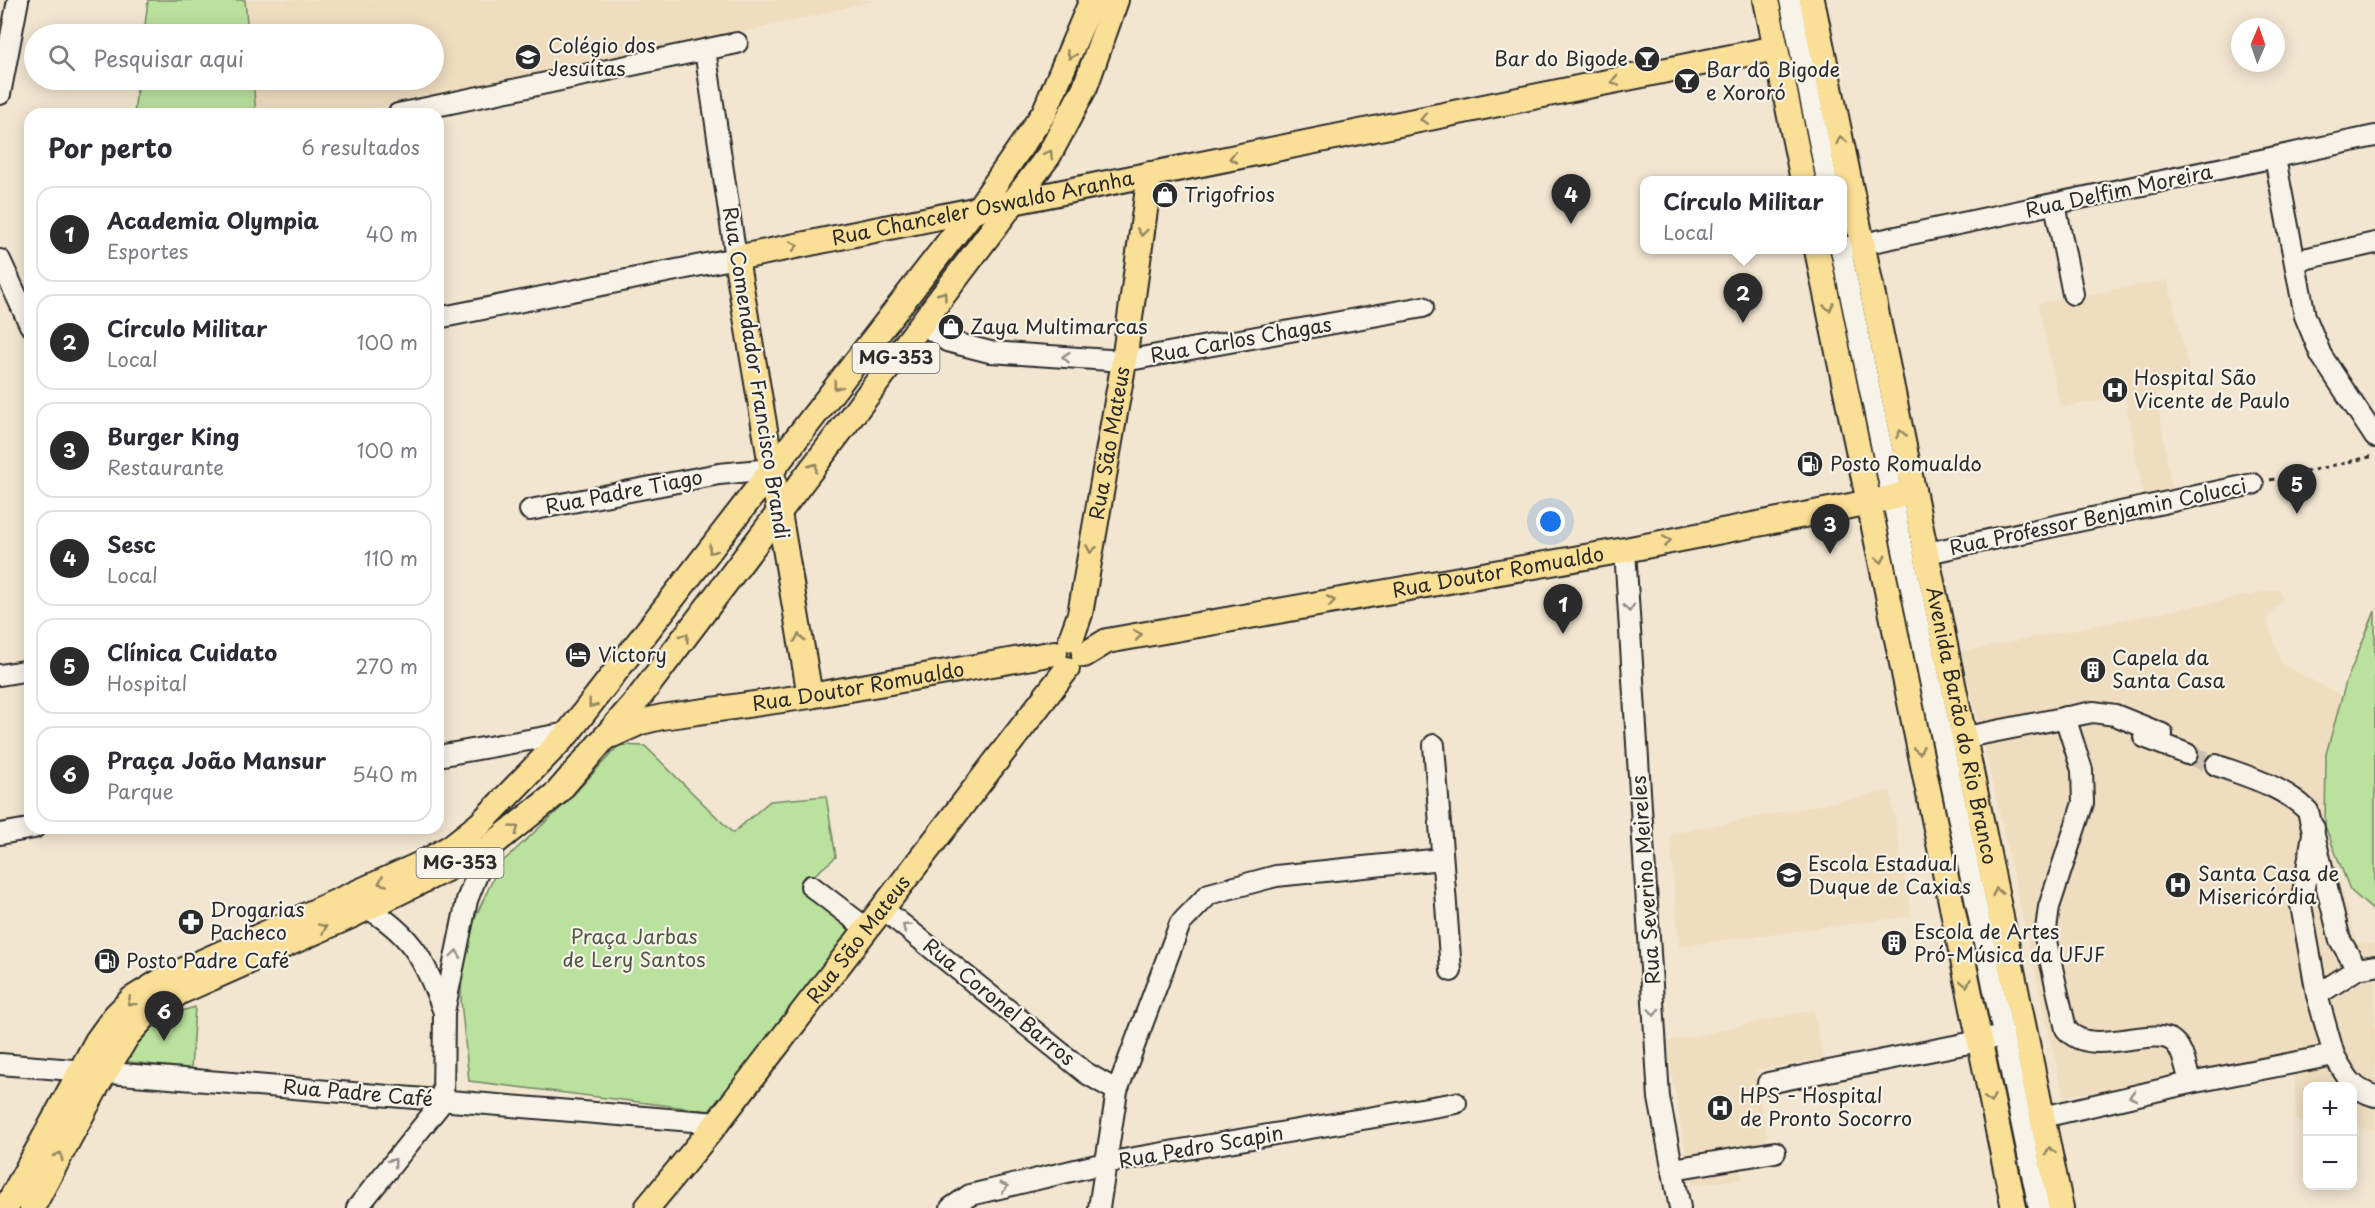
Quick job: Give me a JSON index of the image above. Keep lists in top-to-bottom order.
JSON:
{
  "streets": {
    "main road": [
      "Rua Chanceler Oswaldo Aranha",
      "MG-353",
      "Rua Comendador Francisco Brandi",
      "Rua São Mateus",
      "Rua Doutor Romualdo",
      "Avenida Barão do Rio Branco"
    ],
    "street": [
      "Rua Delfim Moreira",
      "Rua Carlos Chagas",
      "Rua Padre Tiago",
      "Rua Professor Benjamin Colucci",
      "Rua Severino Meireles",
      "Rua Coronel Barros",
      "Rua Padre Café",
      "Rua Pedro Scapin"
    ]
  },
  "crossings": [
    ["Rua Delfim Moreira", "Avenida Barão do Rio Branco"],
    ["Rua Chanceler Oswaldo Aranha", "MG-353"],
    ["Rua Chanceler Oswaldo Aranha", "Rua Comendador Francisco Brandi"],
    ["Rua Chanceler Oswaldo Aranha", "Rua São Mateus"],
    ["Rua Carlos Chagas", "MG-353"],
    ["Rua Carlos Chagas", "Rua São Mateus"],
    ["MG-353", "Rua Comendador Francisco Brandi"],
    ["MG-353", "Rua Padre Tiago"],
    ["MG-353", "Rua Doutor Romualdo"],
    ["MG-353", "Rua Padre Café"],
    ["Rua Comendador Francisco Brandi", "Rua Padre Tiago"],
    ["Rua Comendador Francisco Brandi", "Rua Doutor Romualdo"],
    ["Rua São Mateus", "Rua Doutor Romualdo"],
    ["Rua São Mateus", "Rua Coronel Barros"],
    ["Rua São Mateus", "Rua Padre Café"],
    ["Rua Professor Benjamin Colucci", "Avenida Barão do Rio Branco"],
    ["Rua Doutor Romualdo", "Avenida Barão do Rio Branco"],
    ["Rua Doutor Romualdo", "Rua Severino Meireles"]
  ],
  "one_way": [
    "Rua Carlos Chagas",
    "Rua São Mateus",
    "Rua Doutor Romualdo",
    "Rua Severino Meireles",
    "Rua Coronel Barros"
  ],
  "parks": ["Praça Jarbas de Lery Santos"],
  "places": {
    "school or university": ["Colégio dos Jesuítas", "Escola Estadual Duque de Caxias"],
    "bar": ["Bar do Bigode", "Bar do Bigode e Xororó"],
    "shop": ["Trigofrios", "Zaya Multimarcas"],
    "hospital": ["Hospital São Vicente de Paulo", "Santa Casa de Misericórdia", "HPS - Hospital de Pronto Socorro"],
    "fuel station": ["Posto Romualdo", "Posto Padre Café"],
    "hotel": ["Victory"],
    "building": ["Capela da Santa Casa", "Escola de Artes Pró-Música da UFJF"],
    "pharmacy": ["Drogarias Pacheco"]
  },
  "north": "top",
  "page": {
    "search": "Pesquisar aqui",
    "heading": ["Por perto", "6 resultados"],
    "pins": [
      "4",
      "2",
      "5",
      "3",
      "1",
      "6"
    ],
    "popup": ["Círculo Militar", "Local"],
    "list": [
      {
        "mark": "1",
        "name": "Academia Olympia",
        "note": "Esportes",
        "value": "40 m"
      },
      {
        "mark": "2",
        "name": "Círculo Militar",
        "note": "Local",
        "value": "100 m"
      },
      {
        "mark": "3",
        "name": "Burger King",
        "note": "Restaurante",
        "value": "100 m"
      },
      {
        "mark": "4",
        "name": "Sesc",
        "note": "Local",
        "value": "110 m"
      },
      {
        "mark": "5",
        "name": "Clínica Cuidato",
        "note": "Hospital",
        "value": "270 m"
      },
      {
        "mark": "6",
        "name": "Praça João Mansur",
        "note": "Parque",
        "value": "540 m"
      }
    ],
    "map_buttons": ["+", "−"]
  }
}
